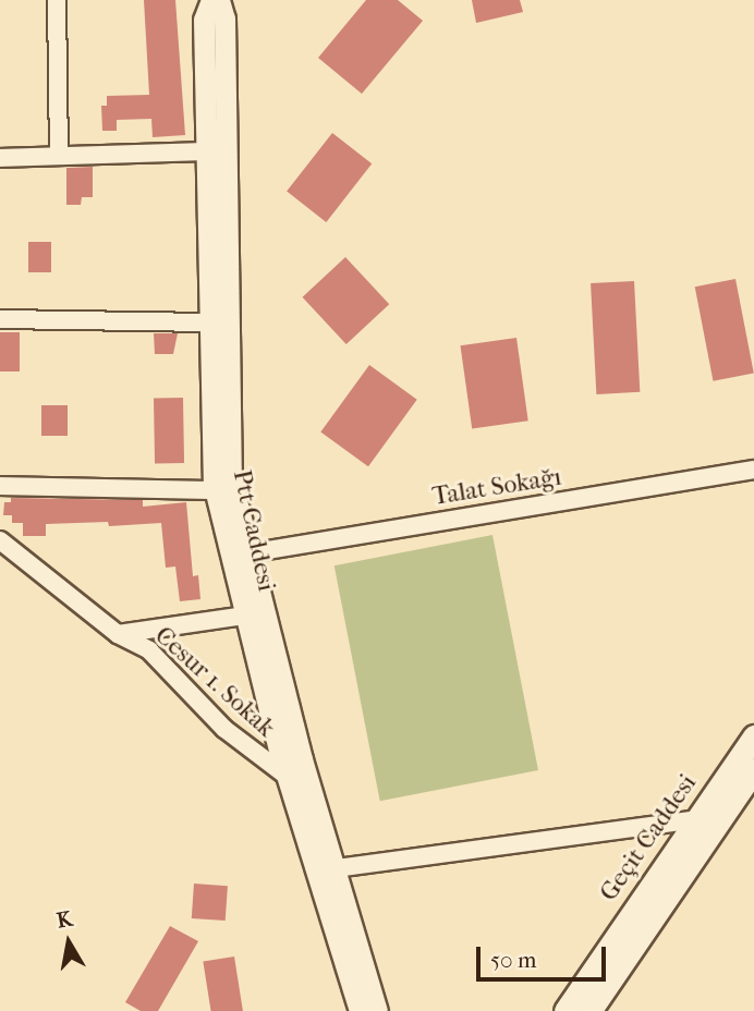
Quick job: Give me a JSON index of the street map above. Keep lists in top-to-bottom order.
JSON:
{
  "streets": {
    "main road": ["Geçit Caddesi"],
    "street": ["Talat Sokağı", "Ptt Caddesi", "Cesur 1. Sokak"]
  },
  "crossings": [
    ["Talat Sokağı", "Ptt Caddesi"],
    ["Ptt Caddesi", "Cesur 1. Sokak"]
  ],
  "scale_bar": "50 m",
  "north": "top"
}
